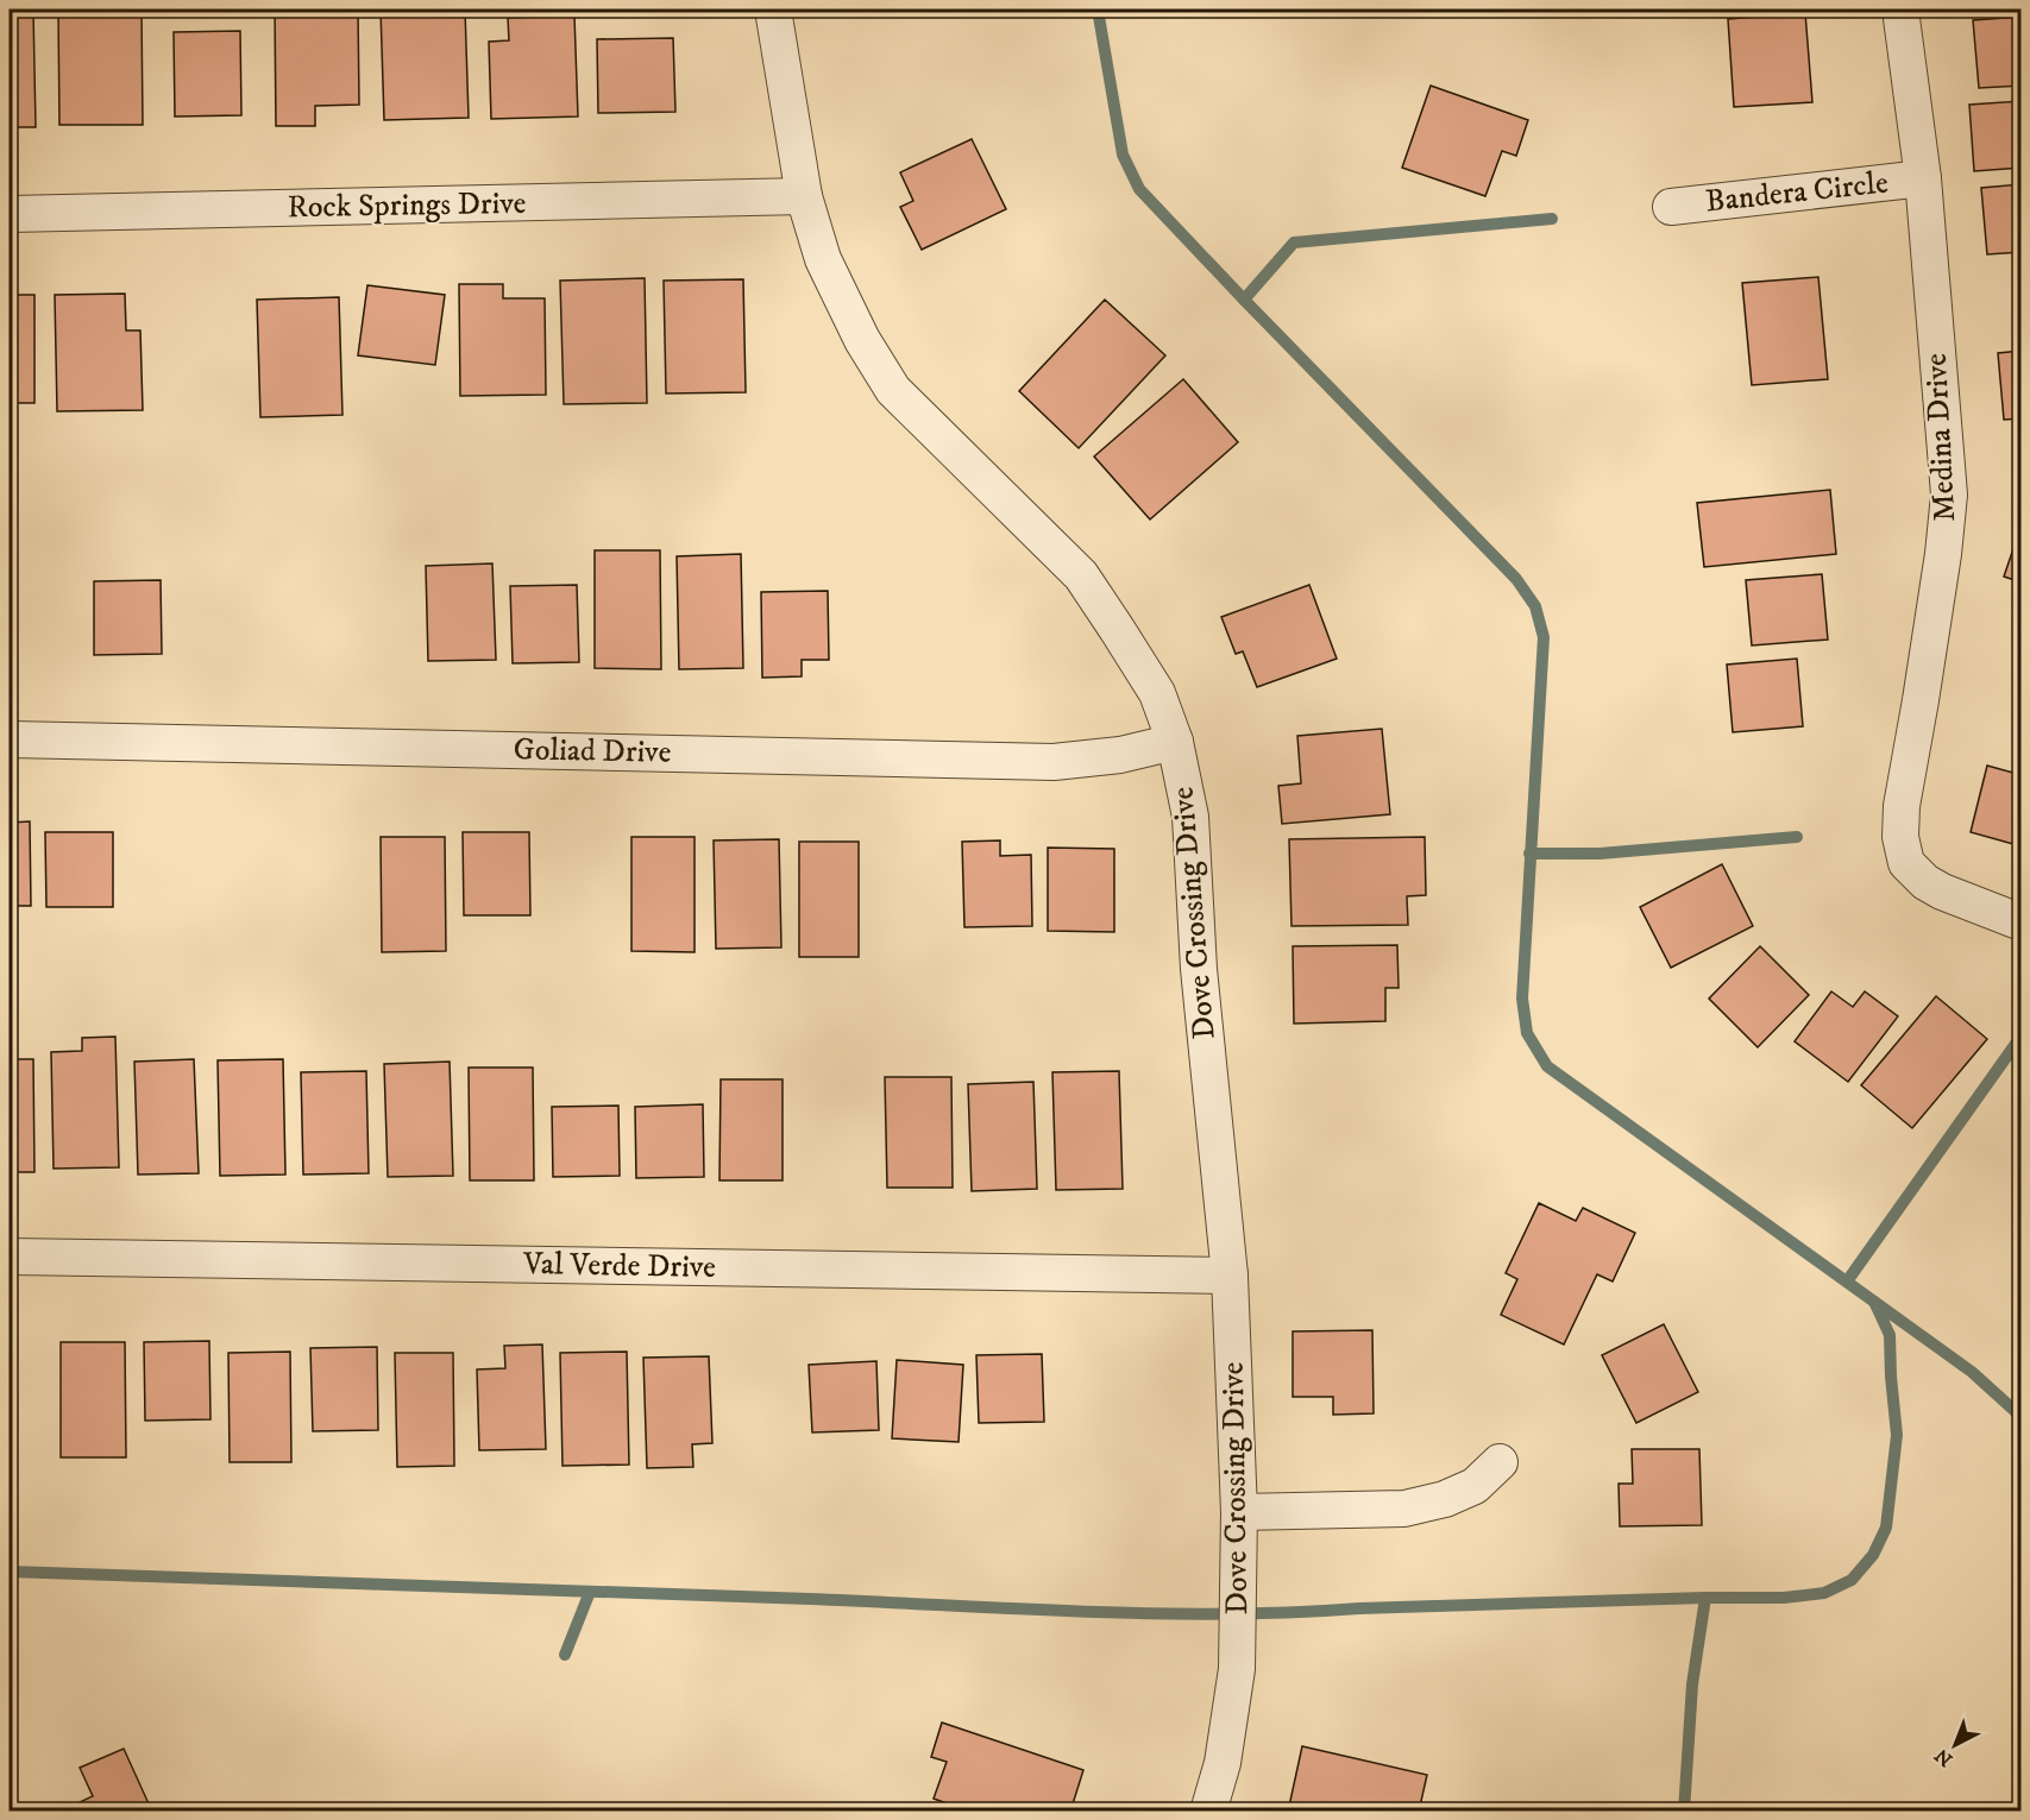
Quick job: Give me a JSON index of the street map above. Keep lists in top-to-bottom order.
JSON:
{
  "streets": {
    "street": [
      "Bandera Circle",
      "Rock Springs Drive",
      "Medina Drive",
      "Goliad Drive",
      "Dove Crossing Drive",
      "Val Verde Drive"
    ]
  },
  "crossings": [
    ["Bandera Circle", "Medina Drive"],
    ["Rock Springs Drive", "Dove Crossing Drive"],
    ["Goliad Drive", "Dove Crossing Drive"],
    ["Dove Crossing Drive", "Val Verde Drive"]
  ],
  "north": "bottom left"
}
